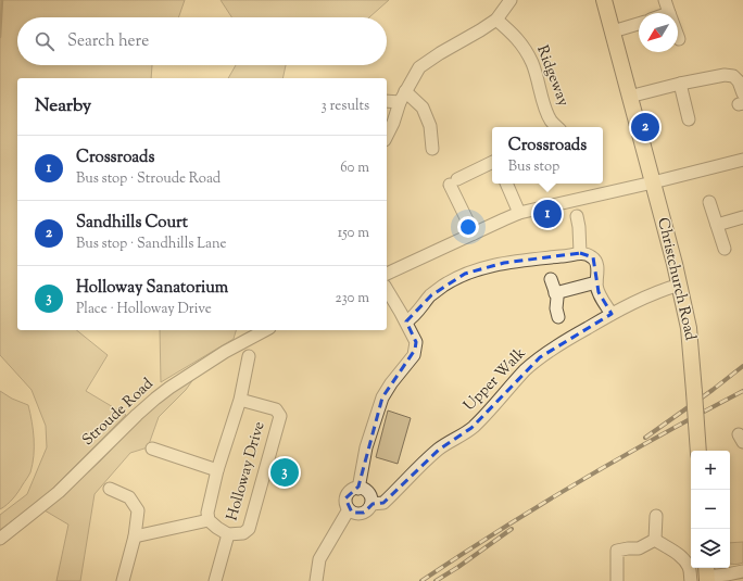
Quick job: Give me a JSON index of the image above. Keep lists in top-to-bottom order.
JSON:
{
  "streets": {
    "main road": ["Christchurch Road"],
    "street": [
      "Ridgeway",
      "Upper Walk",
      "Stroude Road",
      "Holloway Drive"
    ]
  },
  "crossings": [
    ["Christchurch Road", "Upper Walk"]
  ],
  "north": "bottom left",
  "page": {
    "search": "Search here",
    "heading": ["Nearby", "3 results"],
    "pins": ["2", "1", "3"],
    "popup": ["Crossroads", "Bus stop"],
    "list": [
      {
        "mark": "1",
        "name": "Crossroads",
        "note": "Bus stop · Stroude Road",
        "value": "60 m"
      },
      {
        "mark": "2",
        "name": "Sandhills Court",
        "note": "Bus stop · Sandhills Lane",
        "value": "150 m"
      },
      {
        "mark": "3",
        "name": "Holloway Sanatorium",
        "note": "Place · Holloway Drive",
        "value": "230 m"
      }
    ],
    "map_buttons": ["+", "−"]
  }
}
